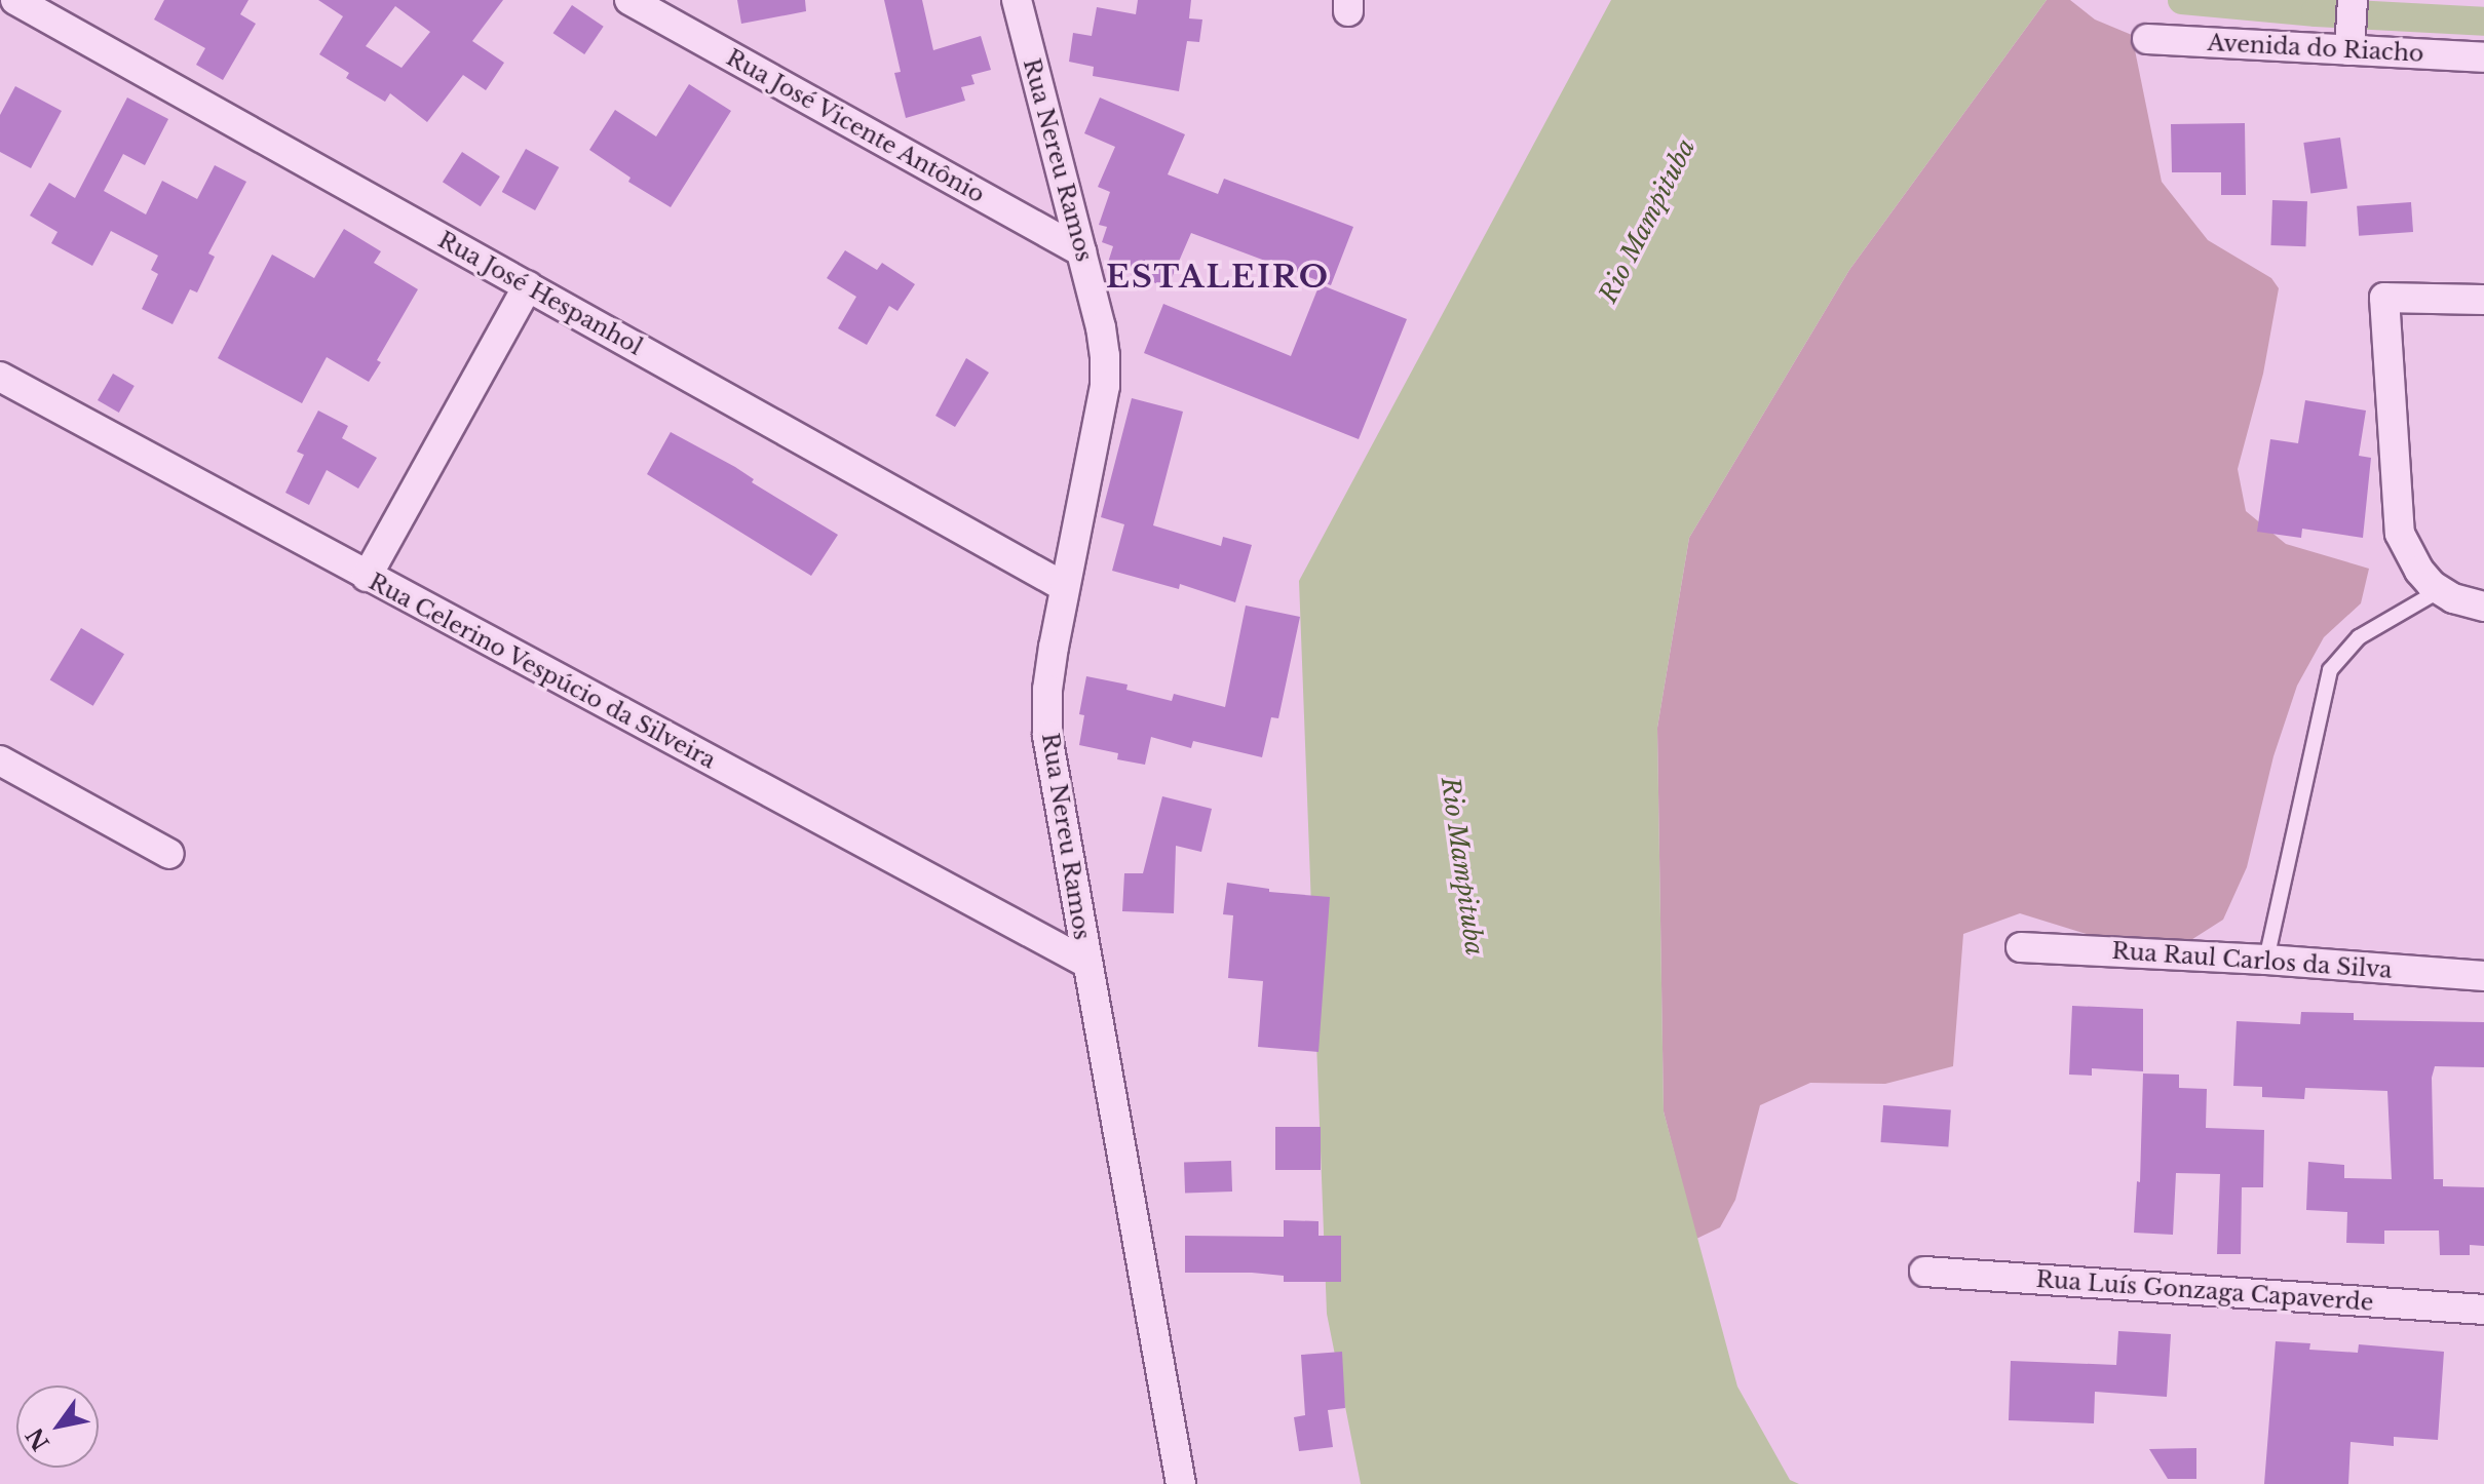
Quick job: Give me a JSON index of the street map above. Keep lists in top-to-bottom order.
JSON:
{
  "streets": {
    "street": [
      "Avenida do Riacho",
      "Rua José Vicente Antônio",
      "Rua Nereu Ramos",
      "Rua José Hespanhol",
      "Rua Celerino Vespúcio da Silveira",
      "Rua Raul Carlos da Silva",
      "Rua Luís Gonzaga Capaverde"
    ]
  },
  "crossings": [
    ["Rua José Vicente Antônio", "Rua Nereu Ramos"],
    ["Rua Nereu Ramos", "Rua José Hespanhol"],
    ["Rua Nereu Ramos", "Rua Celerino Vespúcio da Silveira"]
  ],
  "districts": ["ESTALEIRO"],
  "water": ["Rio Mampituba"],
  "north": "bottom left"
}
